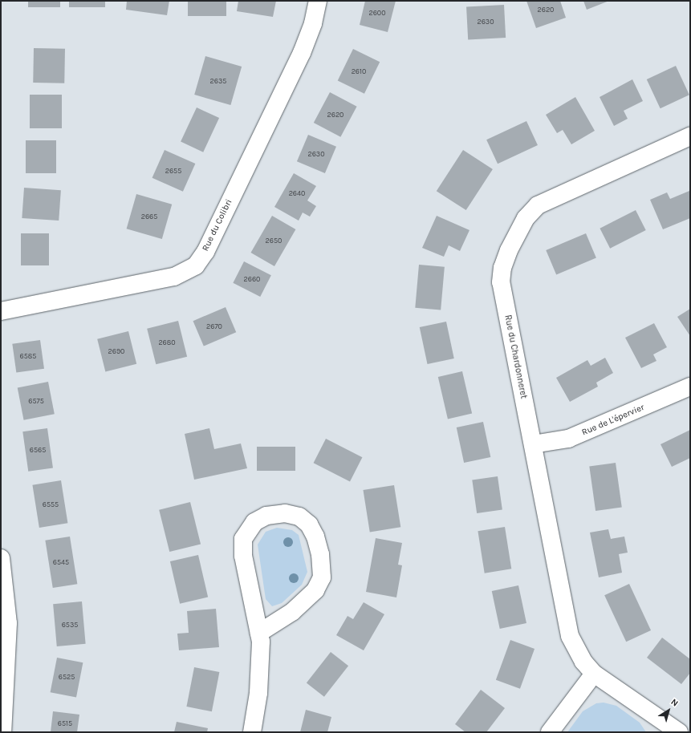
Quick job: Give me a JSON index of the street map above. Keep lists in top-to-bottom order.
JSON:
{
  "streets": {
    "street": ["Rue du Colibri", "Rue du Chardonneret", "Rue de L'épervier"]
  },
  "crossings": [
    ["Rue du Chardonneret", "Rue de L'épervier"]
  ],
  "house_numbers": [
    "2620",
    "2600",
    "2630",
    "2610",
    "2635",
    "2620",
    "2630",
    "2655",
    "2640",
    "2665",
    "2650",
    "2660",
    "2670",
    "2680",
    "2690",
    "6585",
    "6575",
    "6565",
    "6555",
    "6545",
    "6535",
    "6525",
    "6515"
  ],
  "north": "top right"
}
